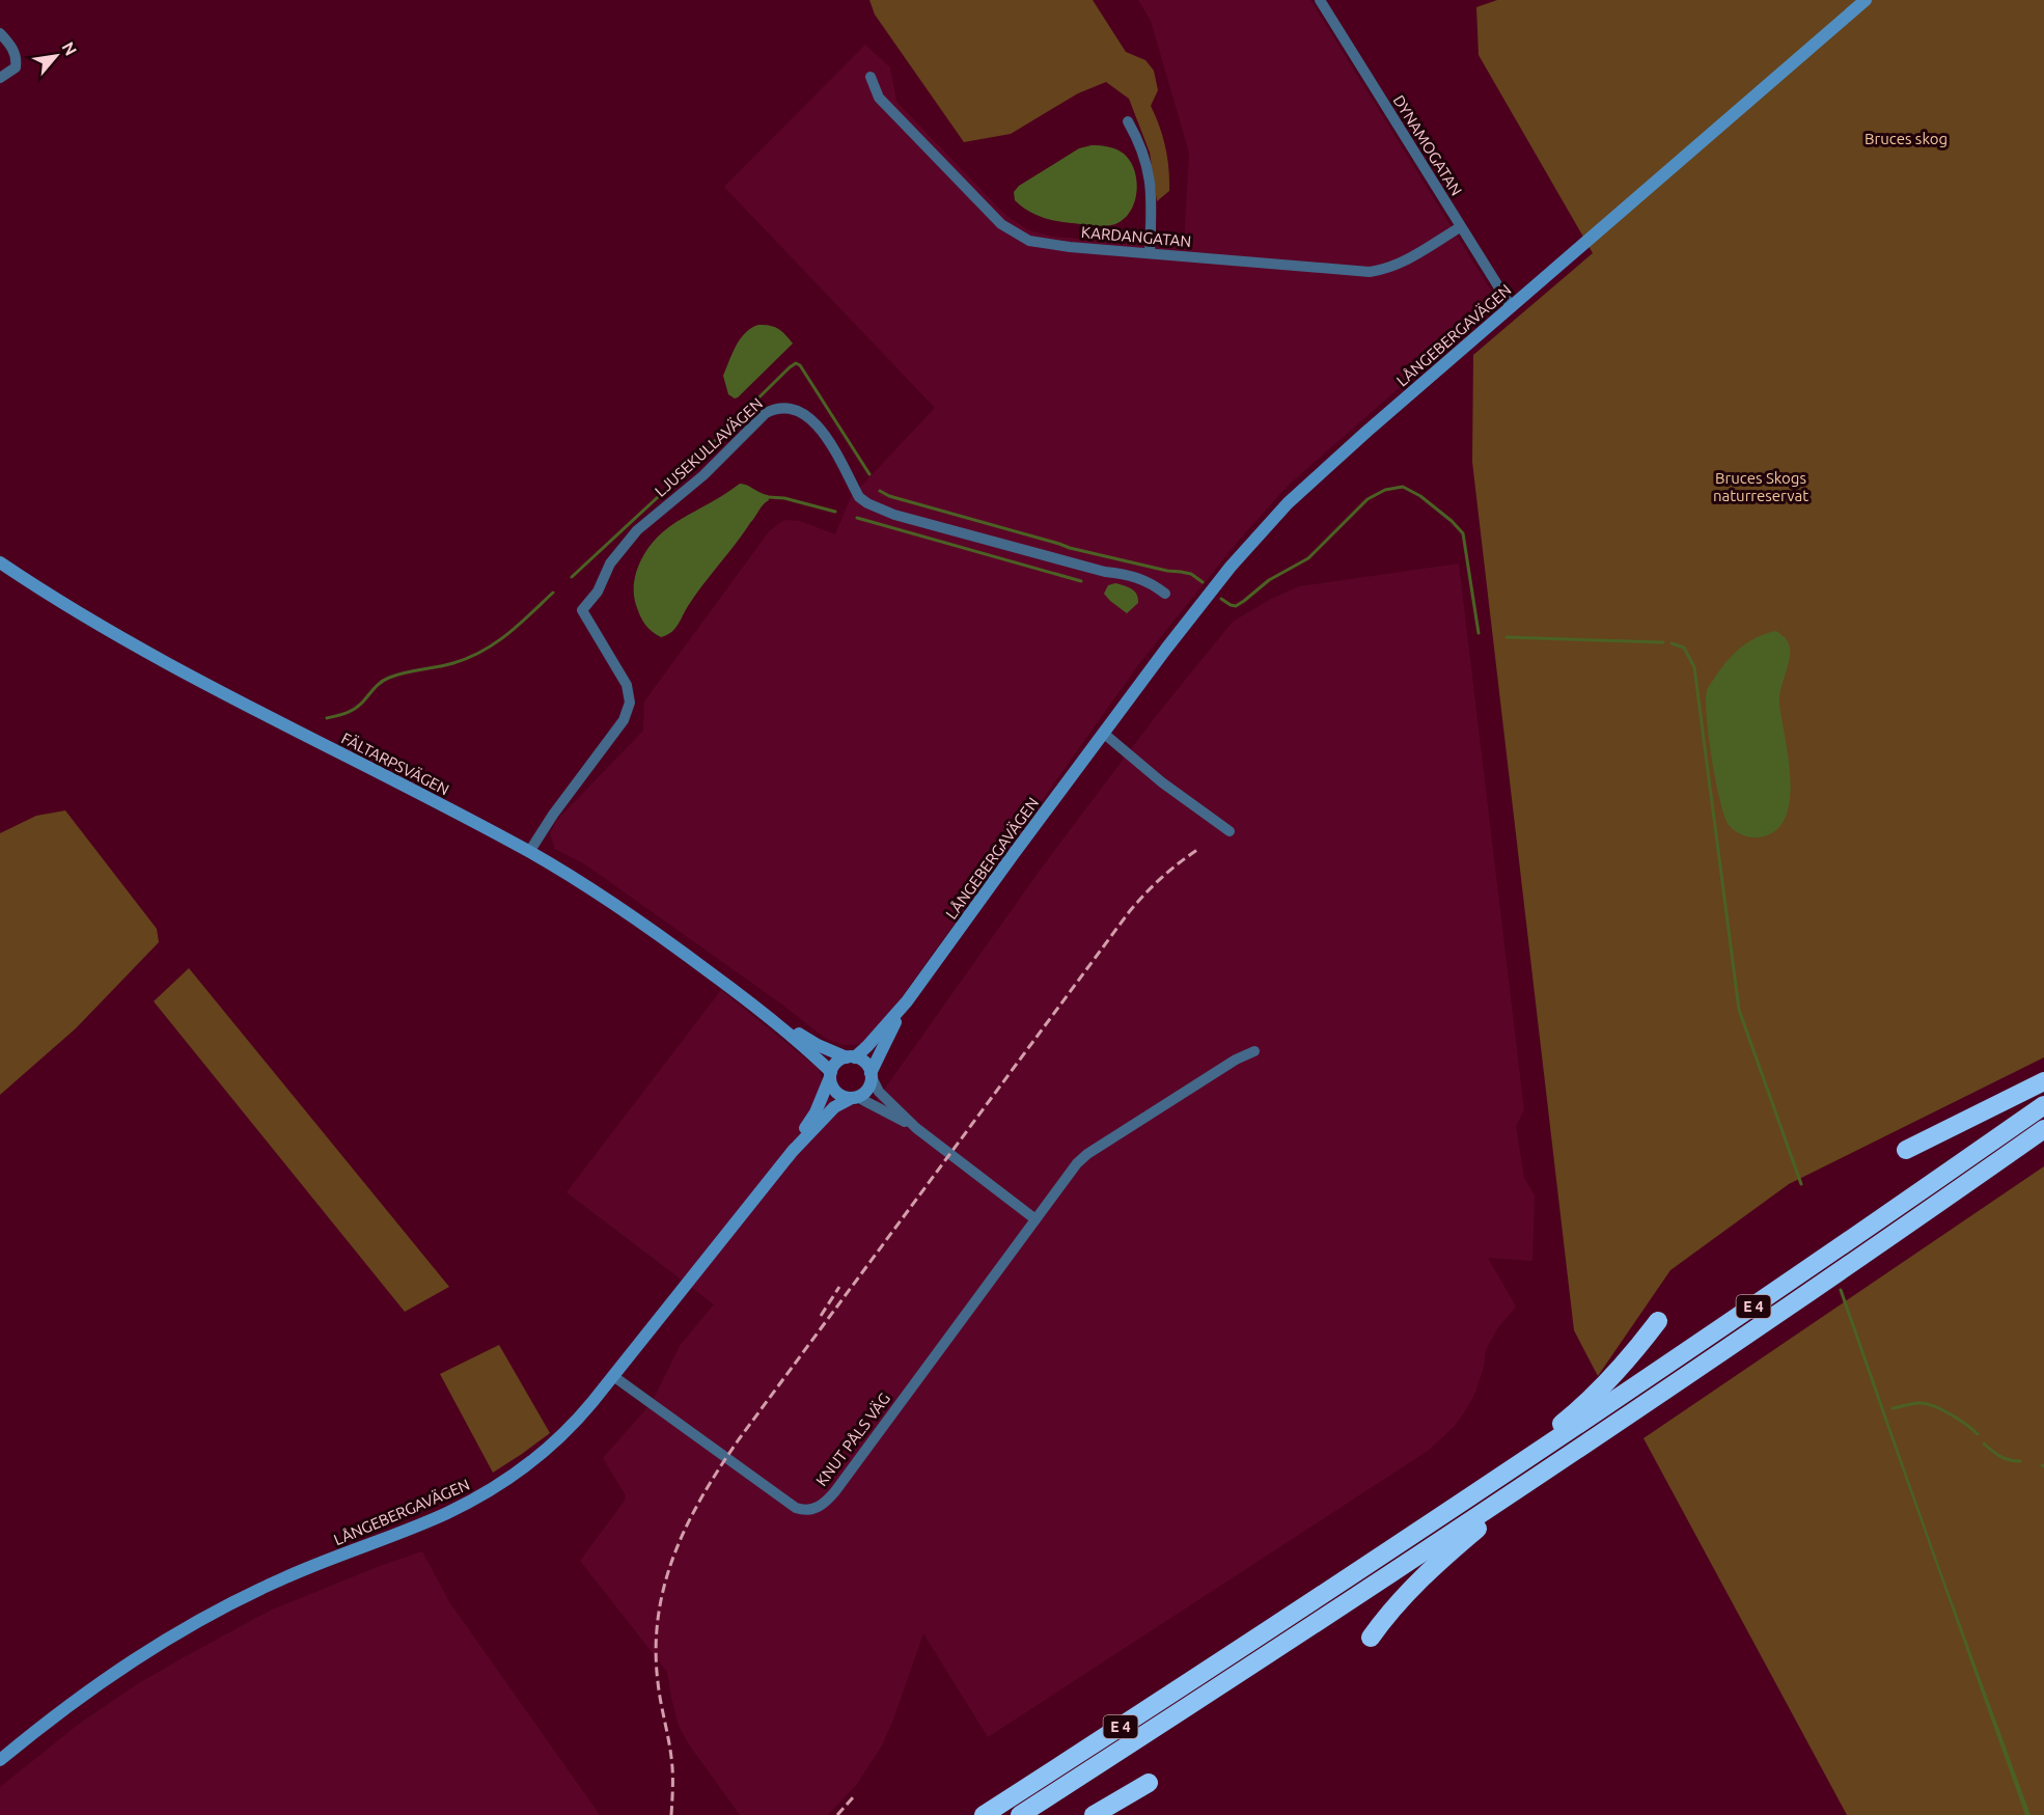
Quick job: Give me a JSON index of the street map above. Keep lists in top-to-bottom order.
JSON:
{
  "streets": {
    "highway": ["E 4"],
    "street": [
      "DYNAMOGATAN",
      "KARDANGATAN",
      "LÅNGEBERGAVÄGEN",
      "LJUSEKULLAVÄGEN",
      "FÄLTARPSVÄGEN",
      "KNUT PÅLS VÄG"
    ]
  },
  "crossings": [
    ["DYNAMOGATAN", "KARDANGATAN"],
    ["DYNAMOGATAN", "LÅNGEBERGAVÄGEN"],
    ["LÅNGEBERGAVÄGEN", "FÄLTARPSVÄGEN"],
    ["LÅNGEBERGAVÄGEN", "KNUT PÅLS VÄG"],
    ["LJUSEKULLAVÄGEN", "FÄLTARPSVÄGEN"]
  ],
  "parks": ["Bruces skog", "Bruces Skogs naturreservat"],
  "north": "top right"
}
